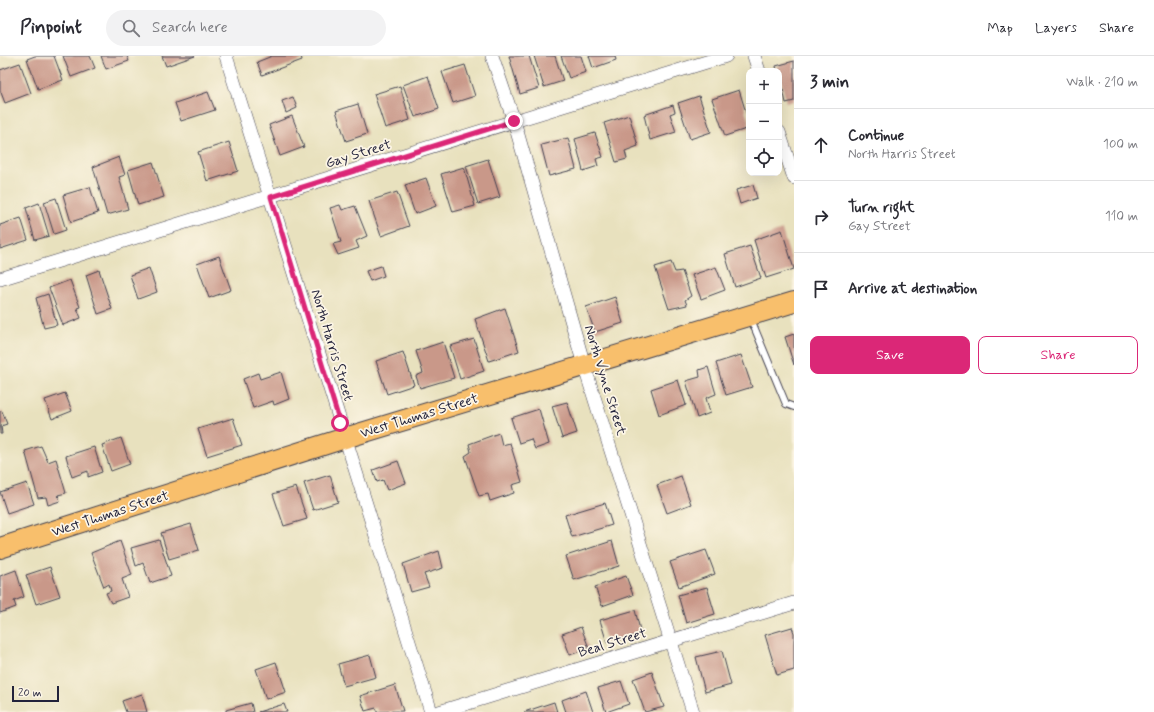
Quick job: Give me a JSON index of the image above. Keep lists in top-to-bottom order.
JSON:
{
  "streets": {
    "main road": ["West Thomas Street"],
    "street": [
      "Gay Street",
      "North Harris Street",
      "North Vyne Street",
      "Beal Street"
    ]
  },
  "crossings": [
    ["Gay Street", "North Harris Street"],
    ["Gay Street", "North Vyne Street"],
    ["North Harris Street", "West Thomas Street"],
    ["North Vyne Street", "West Thomas Street"],
    ["North Vyne Street", "Beal Street"]
  ],
  "scale_bar": "20 m",
  "page": {
    "header": "Pinpoint",
    "search": "Search here",
    "nav": ["Map", "Layers", "Share"],
    "heading": ["3 min", "Walk · 210 m"],
    "map_buttons": ["+", "−"],
    "list": [
      ["Continue", "North Harris Street", "100 m"],
      ["Turn right", "Gay Street", "110 m"],
      "Arrive at destination"
    ],
    "buttons": ["Save", "Share"],
    "scale": "20 m"
  }
}
